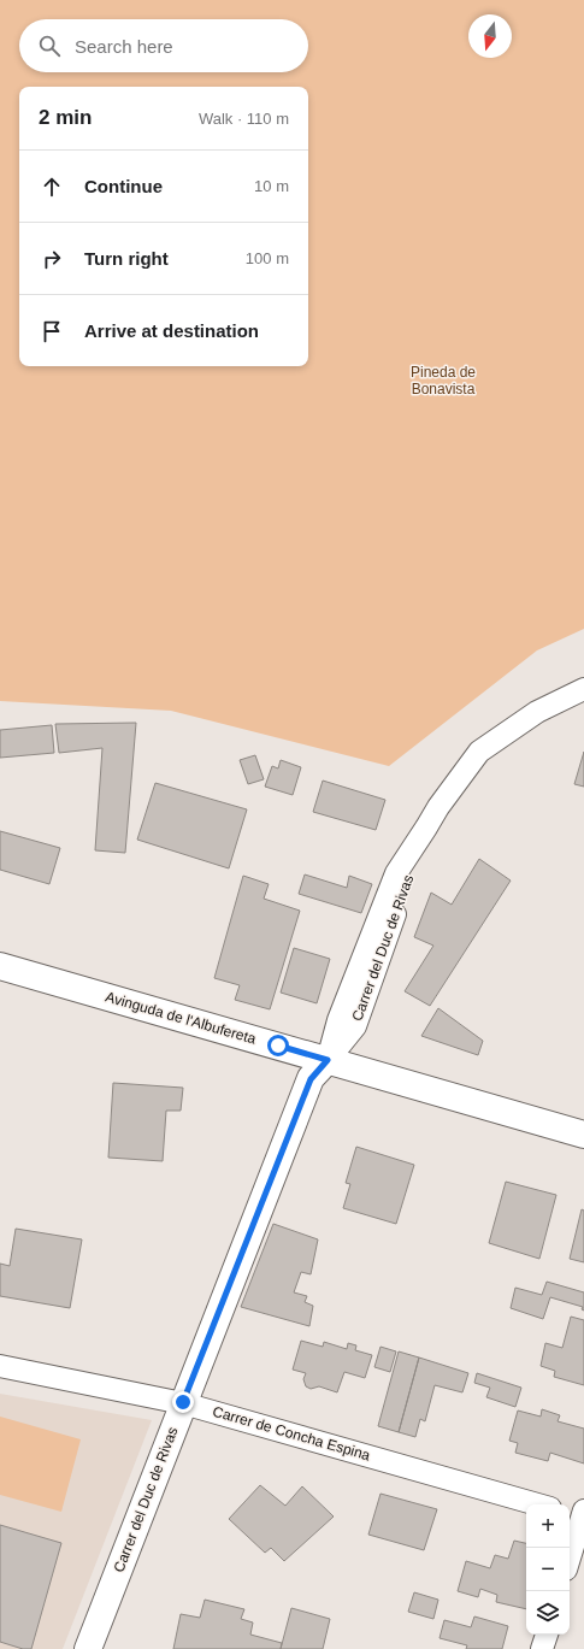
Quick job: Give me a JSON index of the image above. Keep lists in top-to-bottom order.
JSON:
{
  "streets": {
    "street": ["Carrer del Duc de Rivas", "Avinguda de l'Albufereta", "Carrer de Concha Espina"]
  },
  "crossings": [
    ["Carrer del Duc de Rivas", "Avinguda de l'Albufereta"],
    ["Carrer del Duc de Rivas", "Carrer de Concha Espina"]
  ],
  "parks": ["Pineda de Bonavista"],
  "north": "bottom",
  "page": {
    "search": "Search here",
    "heading": ["2 min", "Walk · 110 m"],
    "list": [
      ["Continue", "10 m"],
      ["Turn right", "100 m"],
      "Arrive at destination"
    ],
    "map_buttons": ["+", "−"]
  }
}
